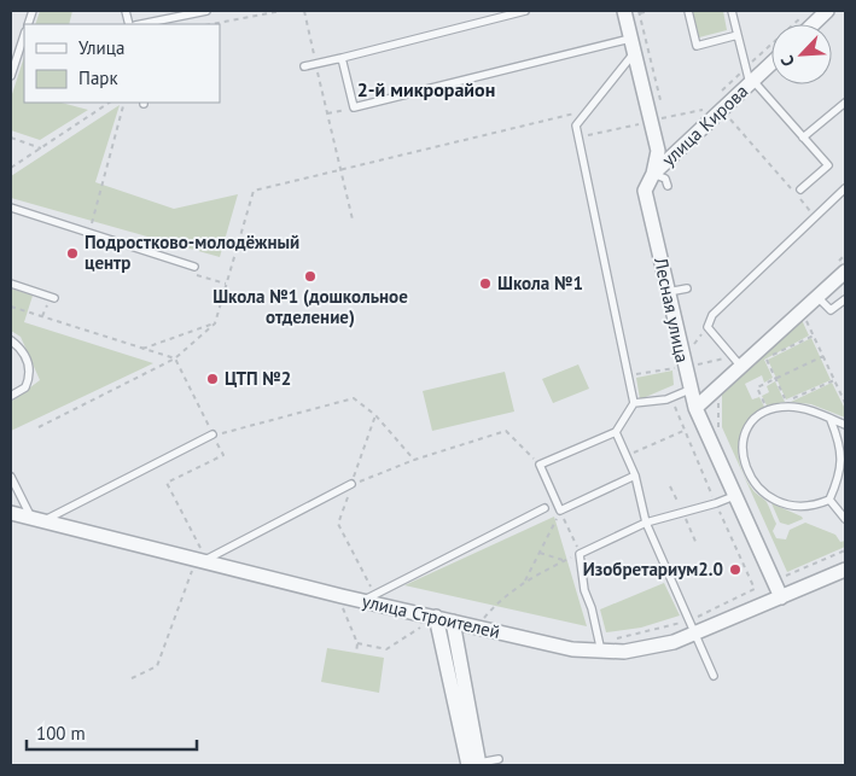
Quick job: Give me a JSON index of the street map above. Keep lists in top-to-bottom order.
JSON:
{
  "streets": {
    "street": ["улица Кирова", "Лесная улица", "улица Строителей"]
  },
  "crossings": [
    ["улица Кирова", "Лесная улица"],
    ["Лесная улица", "улица Строителей"]
  ],
  "districts": ["2-й микрорайон"],
  "places": [
    "Подростково-молодёжный центр",
    "Школа №1 (дошкольное отделение)",
    "Школа №1",
    "ЦТП №2",
    "Изобретариум2.0"
  ],
  "legend": ["Улица", "Парк"],
  "scale_bar": "100 m",
  "north": "bottom left"
}
